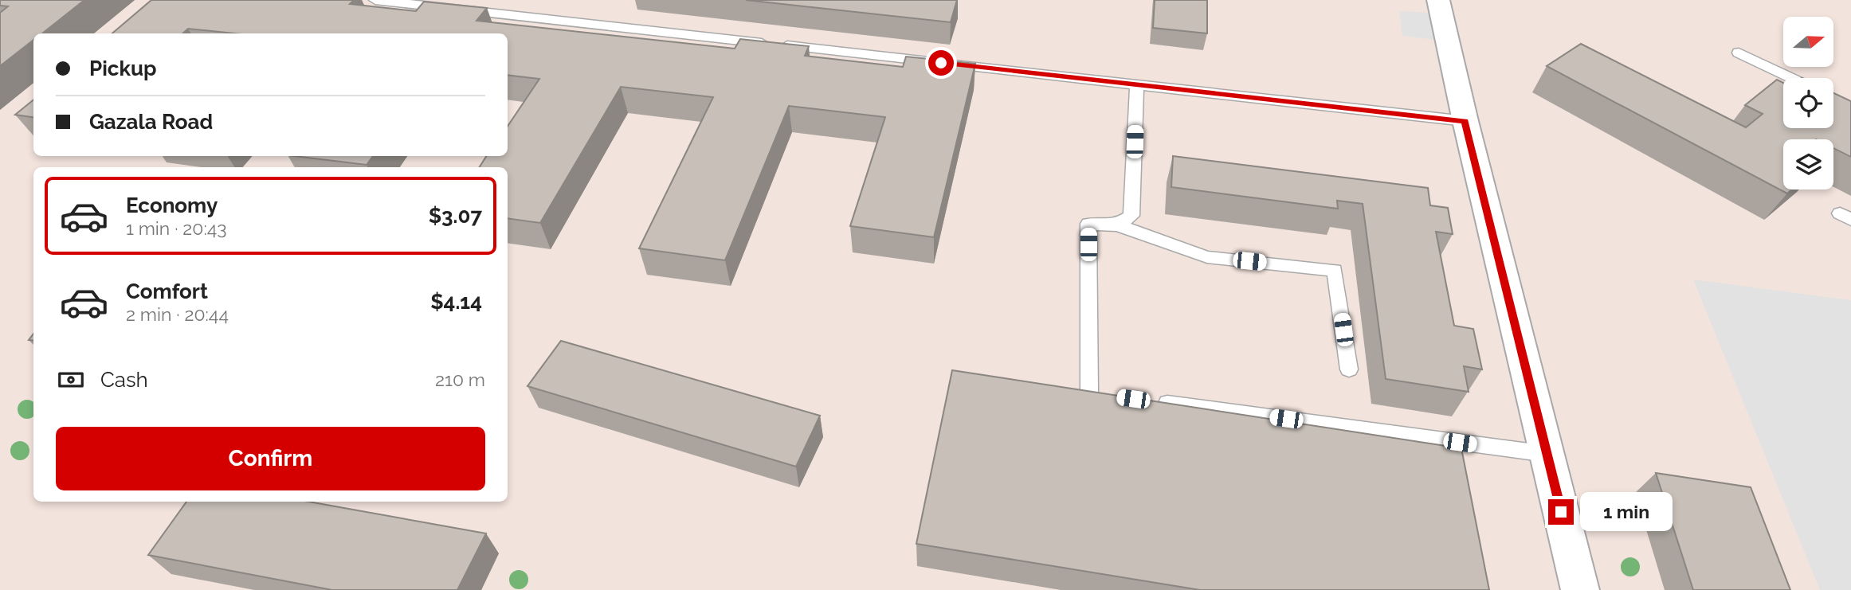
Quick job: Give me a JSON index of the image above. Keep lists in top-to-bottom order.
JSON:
{
  "north": "right",
  "page": {
    "banner": ["Pickup", "Gazala Road"],
    "list": [
      {
        "name": "Economy",
        "note": "1 min · 20:43",
        "value": "$3.07"
      },
      {
        "name": "Comfort",
        "note": "2 min · 20:44",
        "value": "$4.14"
      }
    ],
    "pay": ["Cash", "210 m"],
    "buttons": "Confirm",
    "bubble": "1 min"
  }
}
